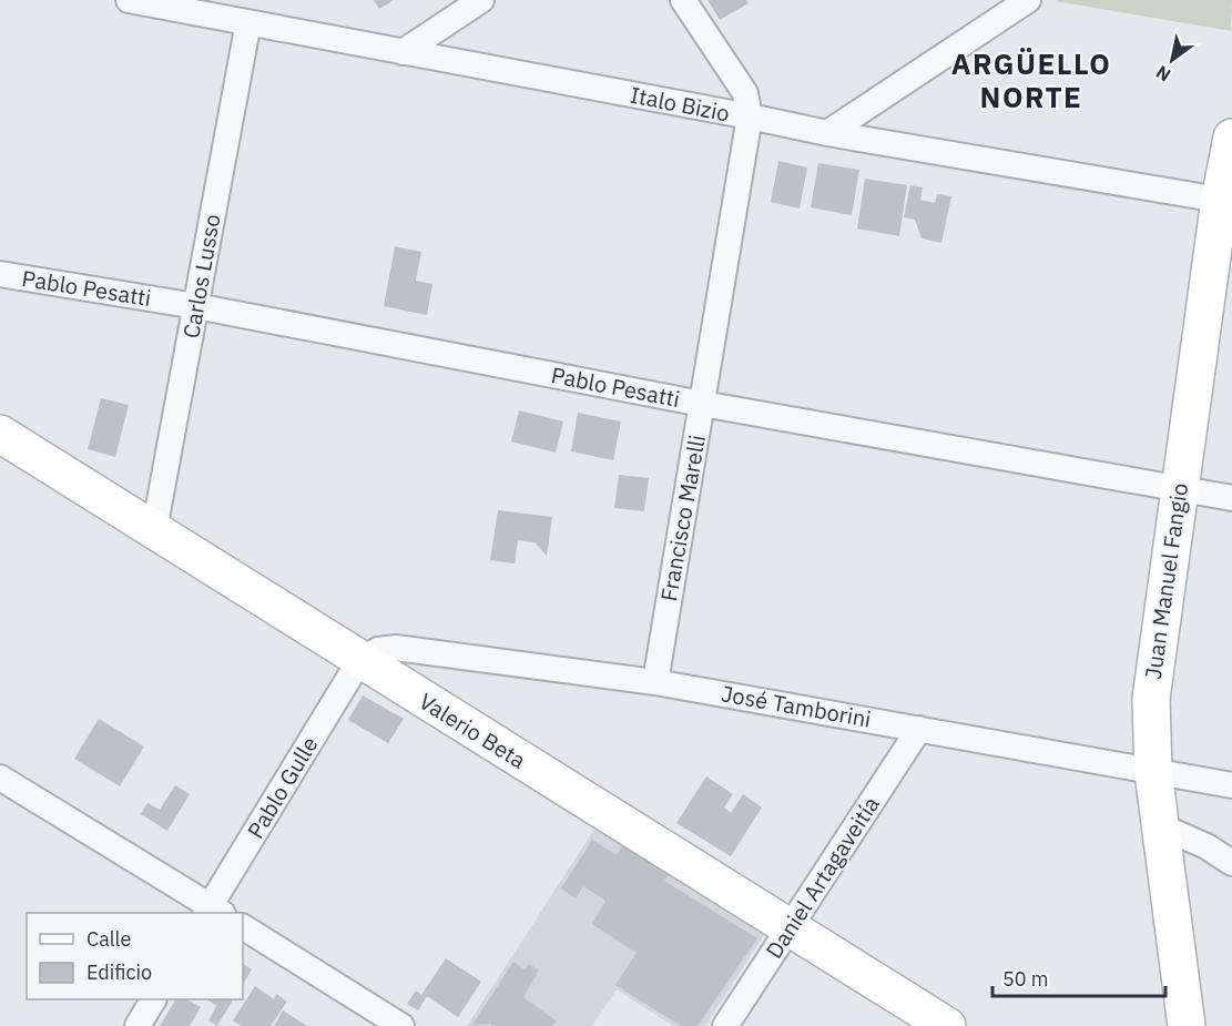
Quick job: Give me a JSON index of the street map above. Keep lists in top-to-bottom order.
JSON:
{
  "streets": {
    "main road": ["Juan Manuel Fangio", "Valerio Beta"],
    "street": [
      "Italo Bizio",
      "Carlos Lusso",
      "Pablo Pesatti",
      "Francisco Marelli",
      "José Tamborini",
      "Pablo Gulle",
      "Daniel Artagaveitía"
    ]
  },
  "crossings": [
    ["Italo Bizio", "Carlos Lusso"],
    ["Italo Bizio", "Francisco Marelli"],
    ["Italo Bizio", "Juan Manuel Fangio"],
    ["Carlos Lusso", "Pablo Pesatti"],
    ["Carlos Lusso", "Valerio Beta"],
    ["Pablo Pesatti", "Francisco Marelli"],
    ["Pablo Pesatti", "Juan Manuel Fangio"],
    ["Francisco Marelli", "José Tamborini"],
    ["Juan Manuel Fangio", "José Tamborini"],
    ["José Tamborini", "Valerio Beta"],
    ["José Tamborini", "Pablo Gulle"],
    ["José Tamborini", "Daniel Artagaveitía"],
    ["Valerio Beta", "Pablo Gulle"],
    ["Valerio Beta", "Daniel Artagaveitía"]
  ],
  "districts": ["ARGÜELLO NORTE"],
  "legend": ["Calle", "Edificio"],
  "scale_bar": "50 m",
  "north": "bottom left"
}
